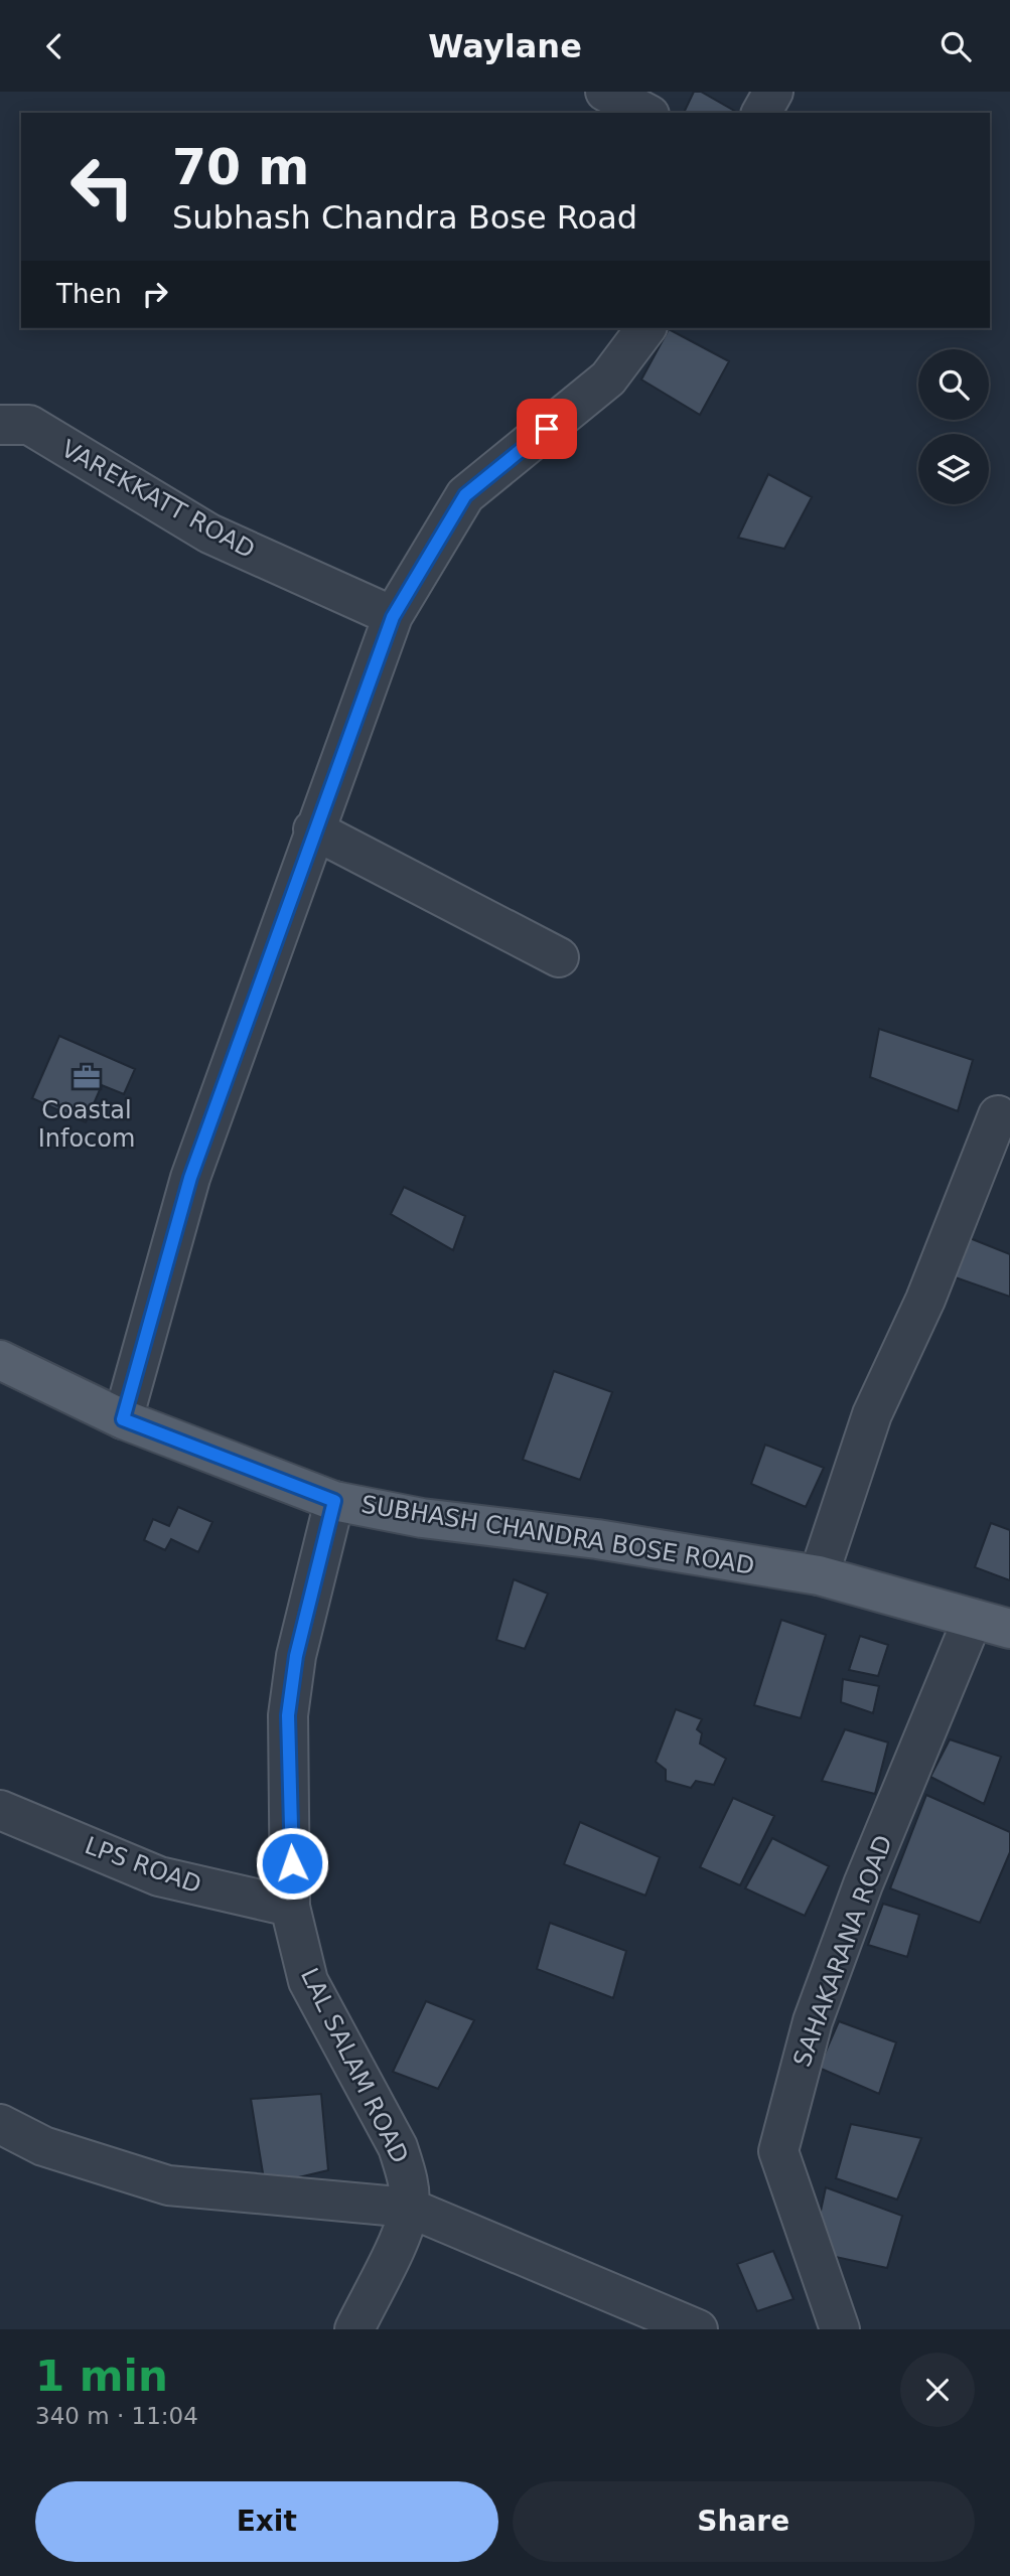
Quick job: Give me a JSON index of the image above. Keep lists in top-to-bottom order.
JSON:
{
  "streets": {
    "main road": ["SUBHASH CHANDRA BOSE ROAD"],
    "street": [
      "VAREKKATT ROAD",
      "LPS ROAD",
      "SAHAKARANA ROAD",
      "LAL SALAM ROAD"
    ]
  },
  "crossings": [
    ["SUBHASH CHANDRA BOSE ROAD", "SAHAKARANA ROAD"],
    ["SUBHASH CHANDRA BOSE ROAD", "LAL SALAM ROAD"],
    ["LPS ROAD", "LAL SALAM ROAD"]
  ],
  "places": {
    "office": ["Coastal Infocom"]
  },
  "page": {
    "header": "Waylane",
    "turn": ["70 m", "Subhash Chandra Bose Road"],
    "then": "Then",
    "heading": ["1 min", "340 m · 11:04"],
    "buttons": ["Exit", "Share"]
  }
}
